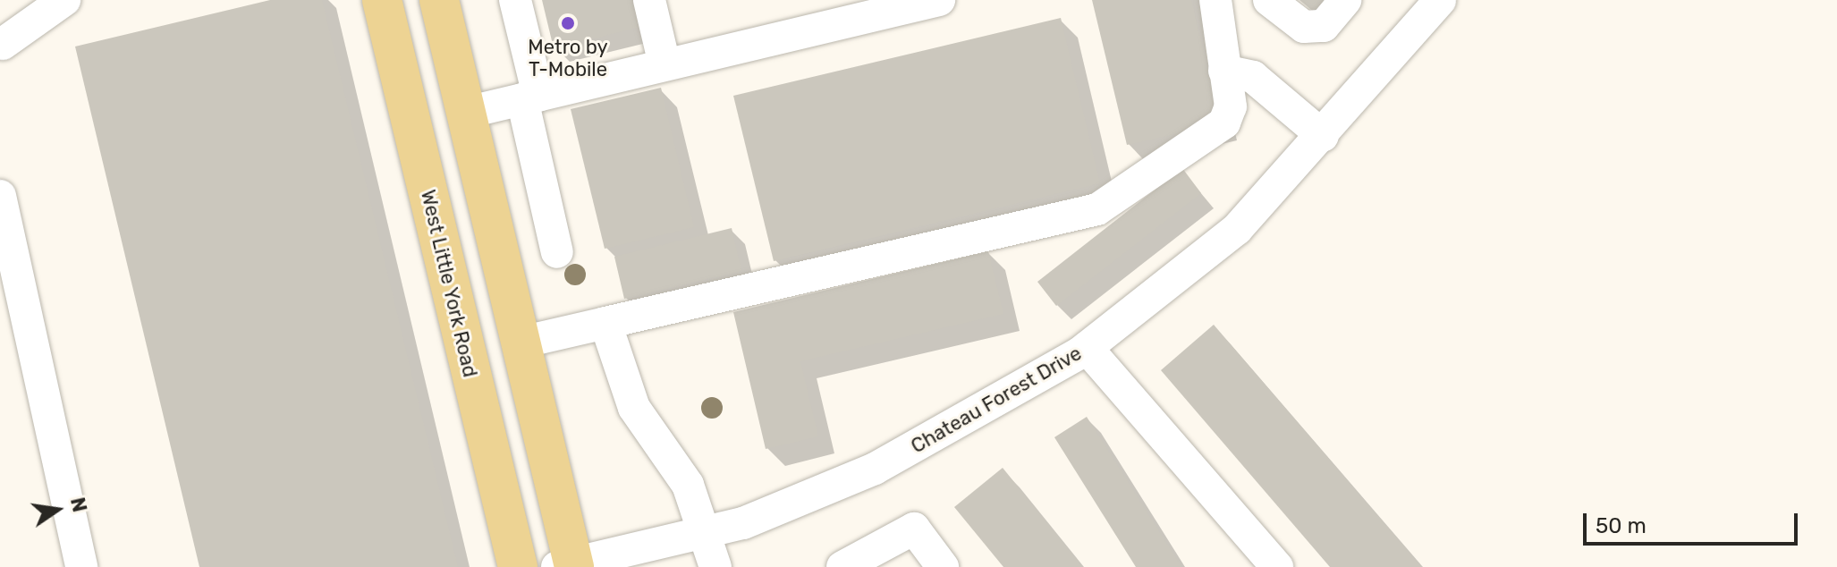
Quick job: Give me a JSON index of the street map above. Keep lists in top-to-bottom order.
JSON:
{
  "streets": {
    "main road": ["West Little York Road"],
    "street": ["Chateau Forest Drive"]
  },
  "places": ["Metro by T-Mobile"],
  "scale_bar": "50 m",
  "north": "right"
}
